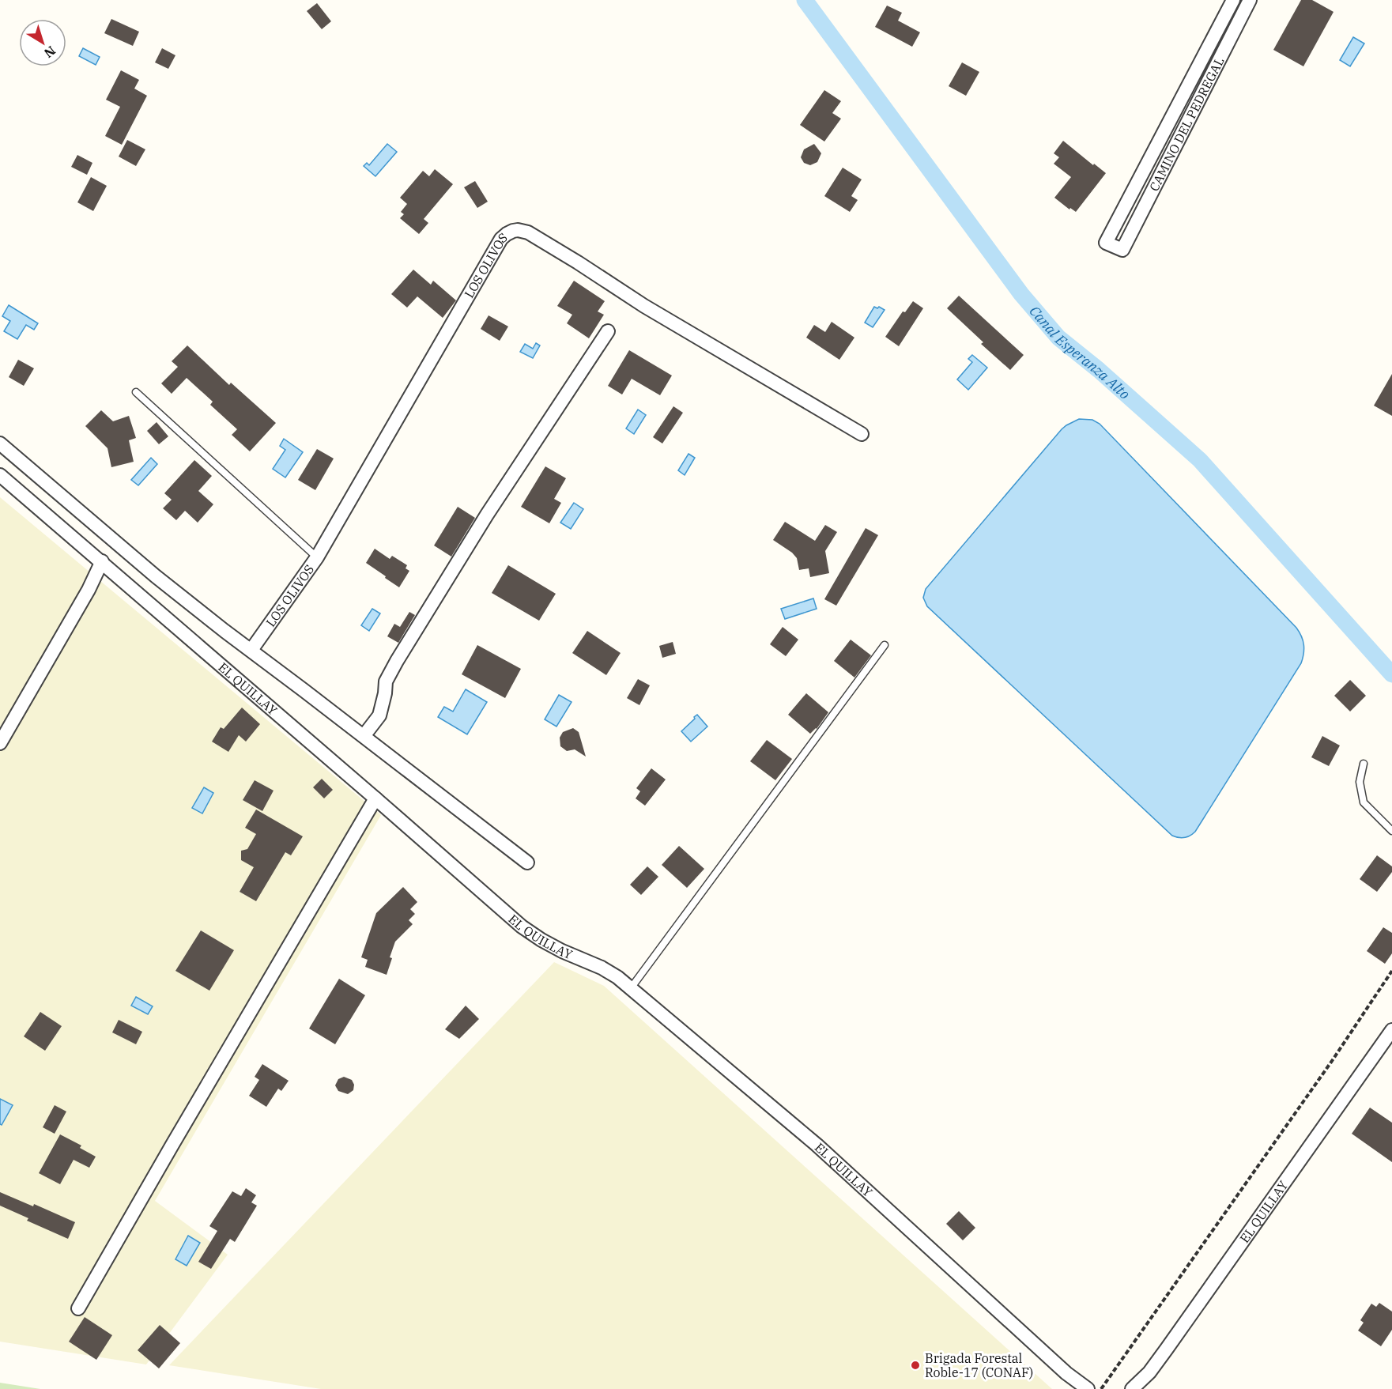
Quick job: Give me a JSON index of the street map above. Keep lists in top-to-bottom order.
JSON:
{
  "streets": {
    "street": ["CAMINO DEL PEDREGAL", "LOS OLIVOS", "EL QUILLAY"]
  },
  "water": ["Canal Esperanza Alto"],
  "places": ["Brigada Forestal Roble-17 (CONAF)"],
  "north": "bottom right"
}
